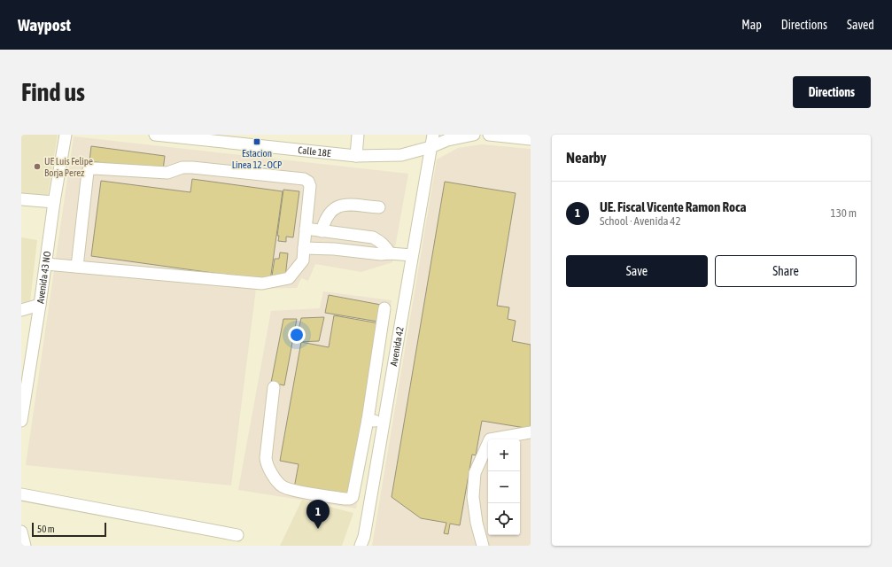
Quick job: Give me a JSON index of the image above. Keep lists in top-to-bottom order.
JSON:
{
  "streets": {
    "street": ["Calle 18E", "Avenida 43 NO", "Avenida 42"]
  },
  "crossings": [
    ["Calle 18E", "Avenida 42"]
  ],
  "places": {
    "transit": ["Estacion Linea 12 - OCP"],
    "other": ["UE Luis Felipe Borja Perez"]
  },
  "scale_bar": "50 m",
  "page": {
    "header": "Waypost",
    "nav": ["Map", "Directions", "Saved"],
    "buttons": [
      "Directions",
      ["Save", "Share"]
    ],
    "title": "Find us",
    "heading": "Nearby",
    "list": [
      {
        "mark": "1",
        "name": "UE. Fiscal Vicente Ramon Roca",
        "note": "School · Avenida 42",
        "value": "130 m"
      }
    ],
    "map_buttons": ["+", "−"],
    "pins": "1",
    "scale": "50 m"
  }
}
